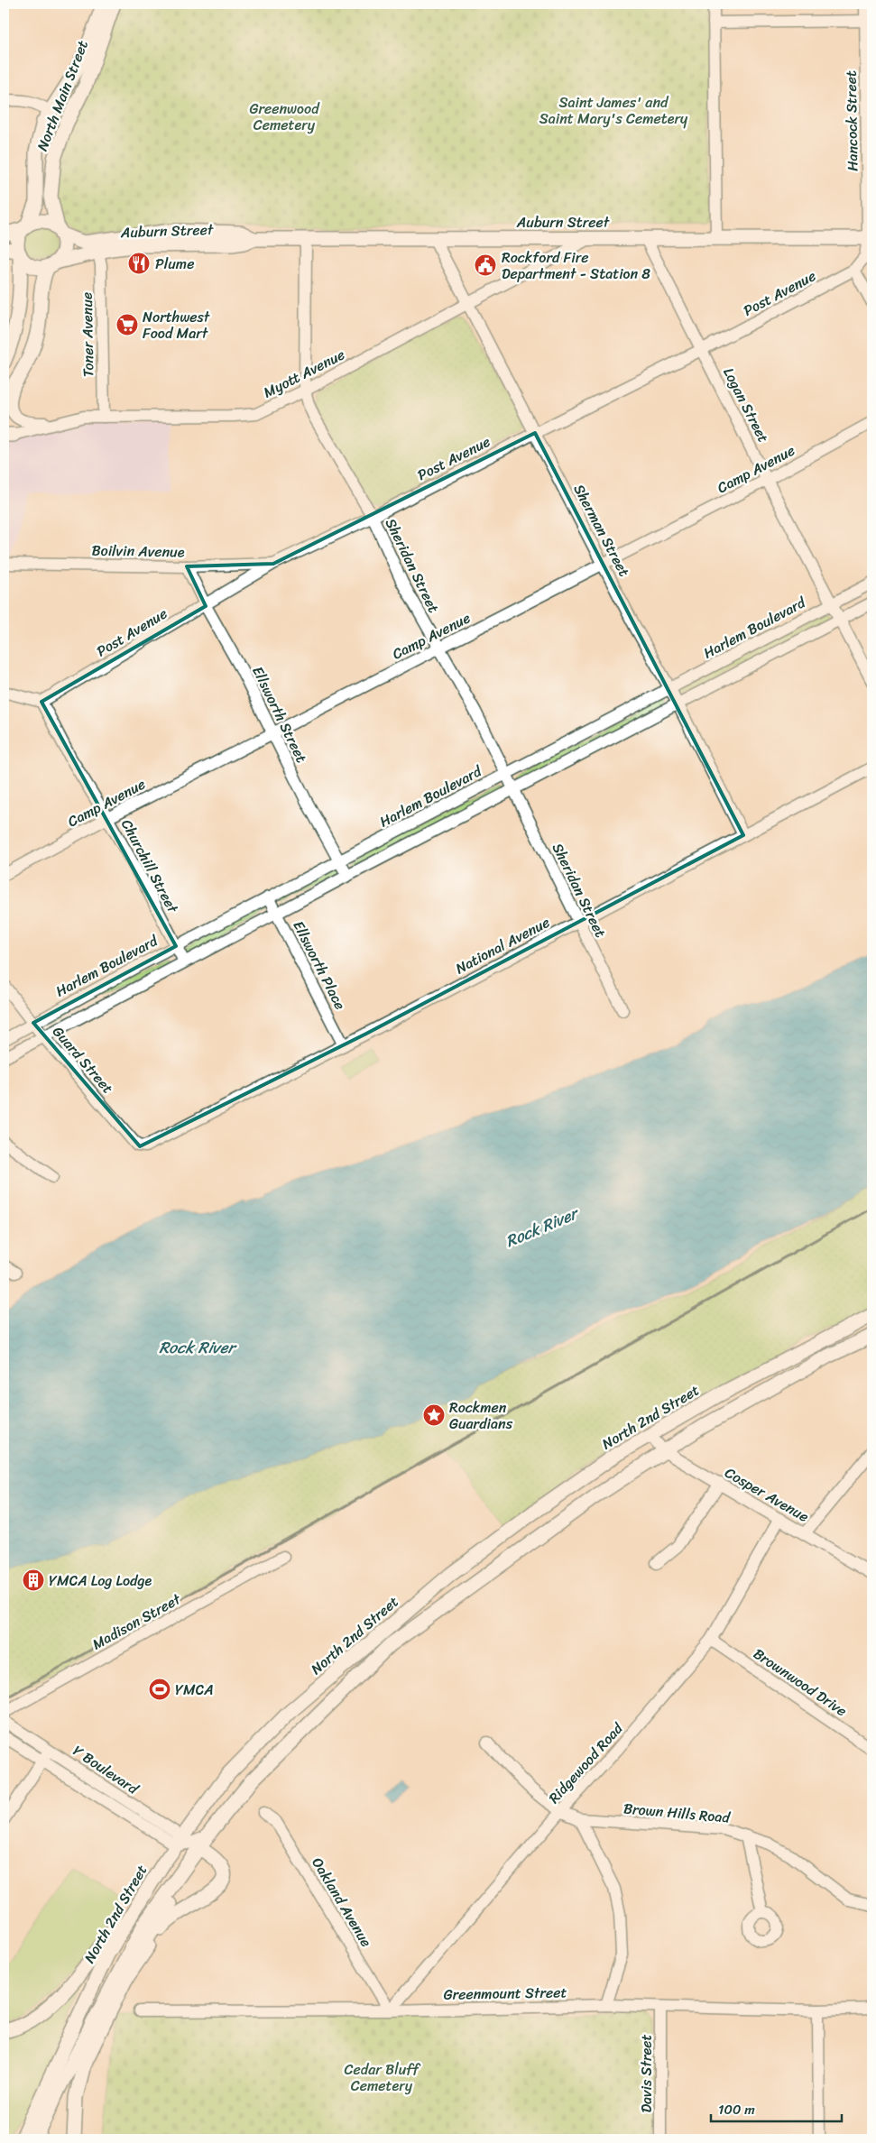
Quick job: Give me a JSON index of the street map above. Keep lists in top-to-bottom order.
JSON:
{
  "streets": {
    "main road": ["North Main Street", "Auburn Street", "North 2nd Street"],
    "street": [
      "Hancock Street",
      "Post Avenue",
      "Toner Avenue",
      "Myott Avenue",
      "Logan Street",
      "Camp Avenue",
      "Sherman Street",
      "Boilvin Avenue",
      "Sheridan Street",
      "Harlem Boulevard",
      "Ellsworth Street",
      "Churchill Street",
      "National Avenue",
      "Ellsworth Place",
      "Guard Street",
      "Cosper Avenue",
      "Madison Street",
      "Brownwood Drive",
      "Ridgewood Road",
      "Y Boulevard",
      "Brown Hills Road",
      "Oakland Avenue",
      "Greenmount Street",
      "Davis Street"
    ]
  },
  "crossings": [
    ["North Main Street", "Auburn Street"],
    ["Hancock Street", "Auburn Street"],
    ["Auburn Street", "Toner Avenue"],
    ["Auburn Street", "Myott Avenue"],
    ["Auburn Street", "Logan Street"],
    ["Auburn Street", "Sherman Street"],
    ["Auburn Street", "Sheridan Street"],
    ["Post Avenue", "Logan Street"],
    ["Post Avenue", "Sherman Street"],
    ["Post Avenue", "Boilvin Avenue"],
    ["Post Avenue", "Sheridan Street"],
    ["Post Avenue", "Ellsworth Street"],
    ["Post Avenue", "Churchill Street"],
    ["Toner Avenue", "Myott Avenue"],
    ["Myott Avenue", "Sherman Street"],
    ["Myott Avenue", "Sheridan Street"],
    ["Logan Street", "Camp Avenue"],
    ["Logan Street", "Harlem Boulevard"],
    ["Camp Avenue", "Sherman Street"],
    ["Camp Avenue", "Sheridan Street"],
    ["Camp Avenue", "Ellsworth Street"],
    ["Camp Avenue", "Churchill Street"],
    ["Sherman Street", "Harlem Boulevard"],
    ["Sherman Street", "National Avenue"],
    ["Boilvin Avenue", "Ellsworth Street"],
    ["Sheridan Street", "Harlem Boulevard"],
    ["Sheridan Street", "National Avenue"],
    ["Harlem Boulevard", "Ellsworth Street"],
    ["Harlem Boulevard", "Churchill Street"],
    ["Harlem Boulevard", "Ellsworth Place"],
    ["Harlem Boulevard", "Guard Street"],
    ["National Avenue", "Ellsworth Place"],
    ["National Avenue", "Guard Street"],
    ["North 2nd Street", "Cosper Avenue"],
    ["North 2nd Street", "Y Boulevard"],
    ["Cosper Avenue", "Ridgewood Road"],
    ["Brownwood Drive", "Ridgewood Road"],
    ["Ridgewood Road", "Brown Hills Road"],
    ["Ridgewood Road", "Oakland Avenue"],
    ["Ridgewood Road", "Greenmount Street"],
    ["Oakland Avenue", "Greenmount Street"],
    ["Greenmount Street", "Davis Street"]
  ],
  "water": ["Rock River"],
  "parks": ["Saint James' and Saint Mary's Cemetery", "Greenwood Cemetery", "Cedar Bluff Cemetery"],
  "places": {
    "restaurant": ["Plume"],
    "public building": ["Rockford Fire Department - Station 8"],
    "supermarket": ["Northwest Food Mart"],
    "place": ["Rockmen Guardians"],
    "building": ["YMCA Log Lodge"],
    "sports": ["YMCA"]
  },
  "scale_bar": "100 m"
}
